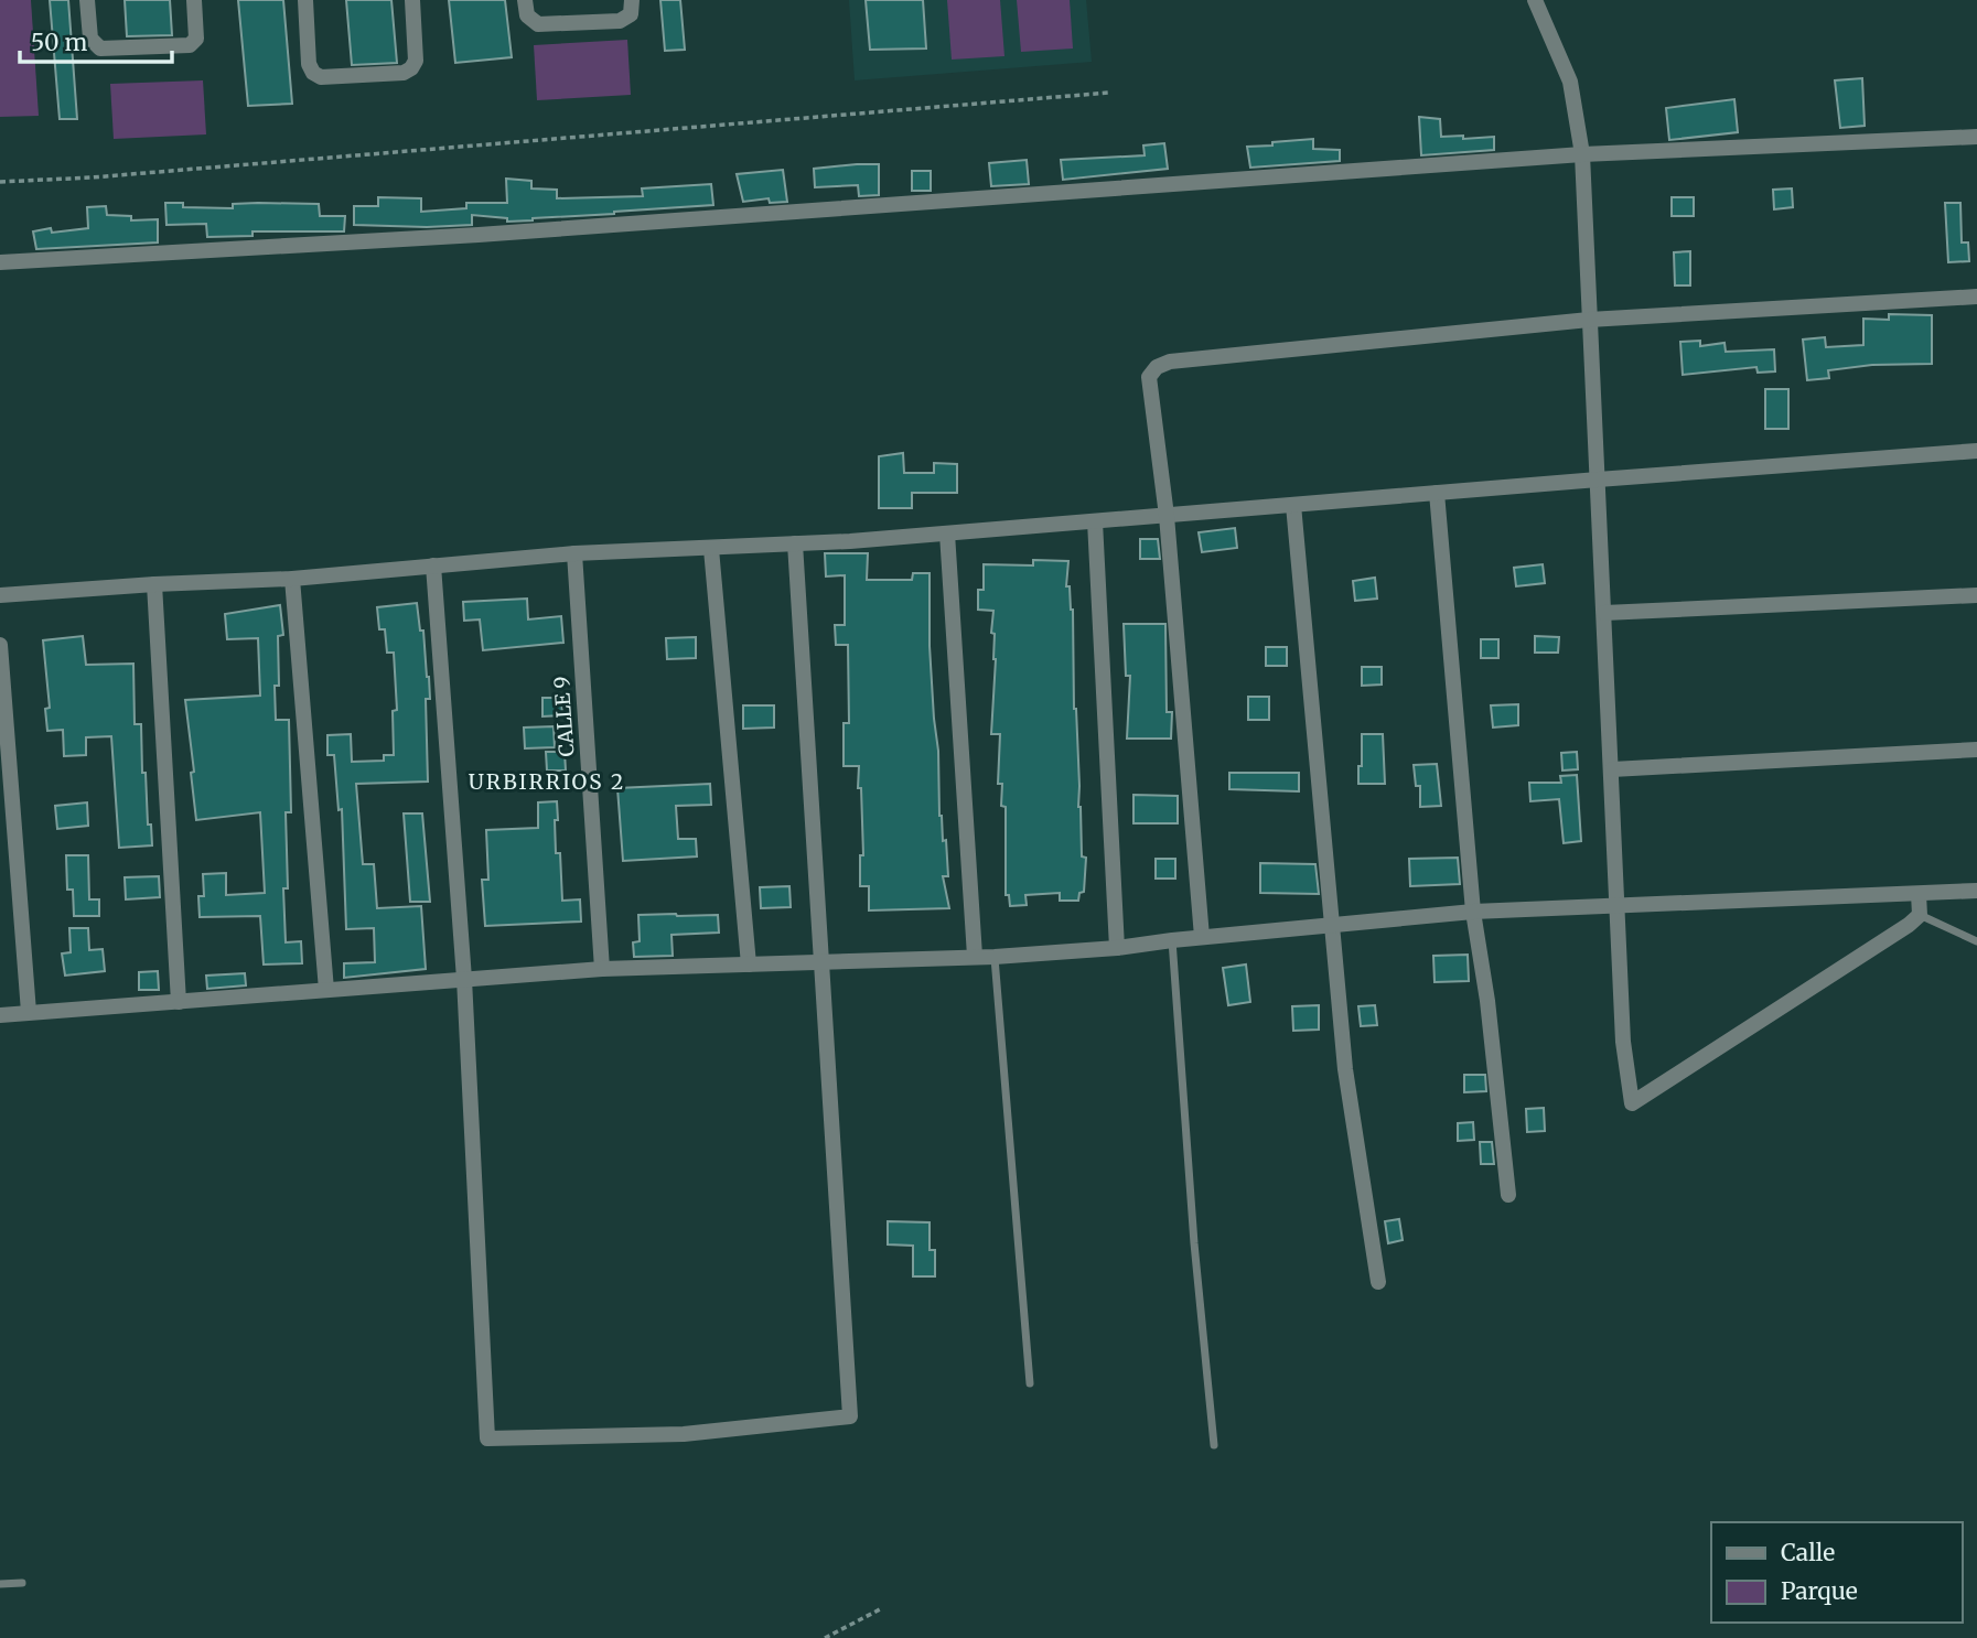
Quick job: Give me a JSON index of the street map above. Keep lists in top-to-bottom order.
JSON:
{
  "streets": {
    "street": ["CALLE 9"]
  },
  "districts": ["URBIRRIOS 2"],
  "legend": ["Calle", "Parque"],
  "scale_bar": "50 m"
}
